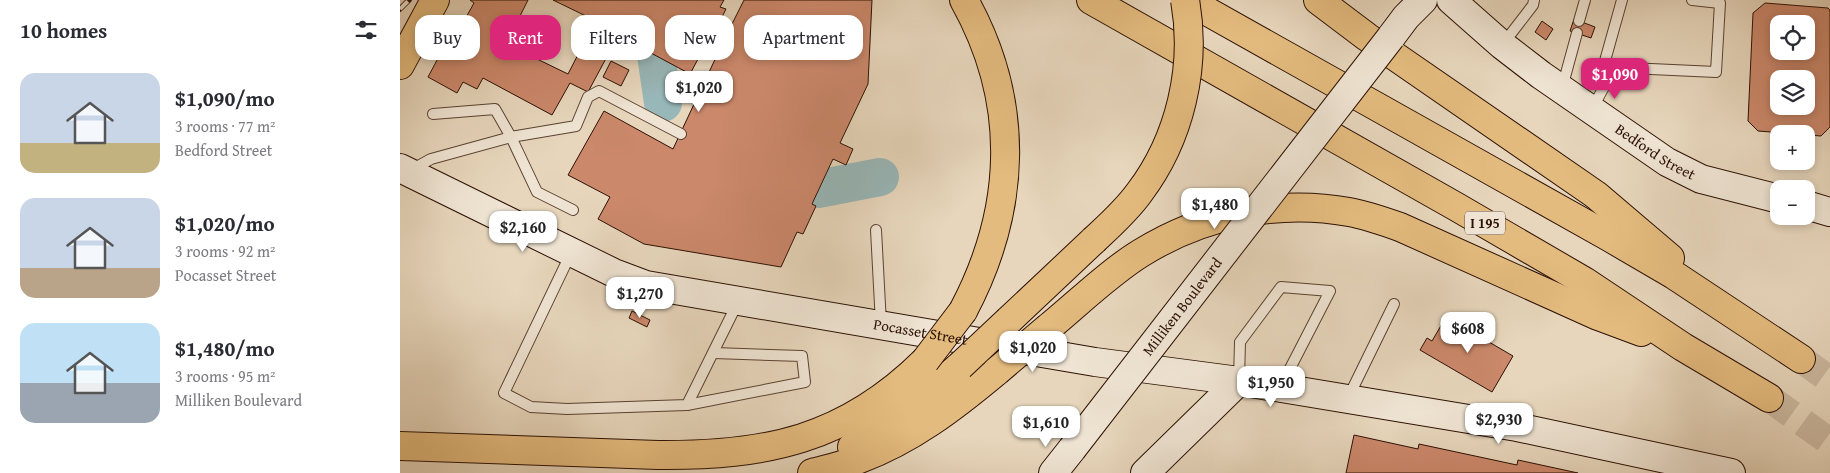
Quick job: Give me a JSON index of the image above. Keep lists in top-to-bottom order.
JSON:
{
  "streets": {
    "highway": ["I 195"],
    "street": ["Bedford Street", "Milliken Boulevard", "Pocasset Street"]
  },
  "page": {
    "heading": "10 homes",
    "map_buttons": ["+", "−"],
    "chip": [
      "Buy",
      "Rent",
      "Filters",
      "New",
      "Apartment"
    ],
    "price": [
      "$1,090",
      "$1,020",
      "$1,480",
      "$2,160",
      "$1,270",
      "$608",
      "$1,020",
      "$1,950",
      "$2,930",
      "$1,610"
    ],
    "list": [
      {
        "name": "$1,090/mo",
        "note": "3 rooms · 77 m² · Bedford Street"
      },
      {
        "name": "$1,020/mo",
        "note": "3 rooms · 92 m² · Pocasset Street"
      },
      {
        "name": "$1,480/mo",
        "note": "3 rooms · 95 m² · Milliken Boulevard"
      }
    ]
  }
}
